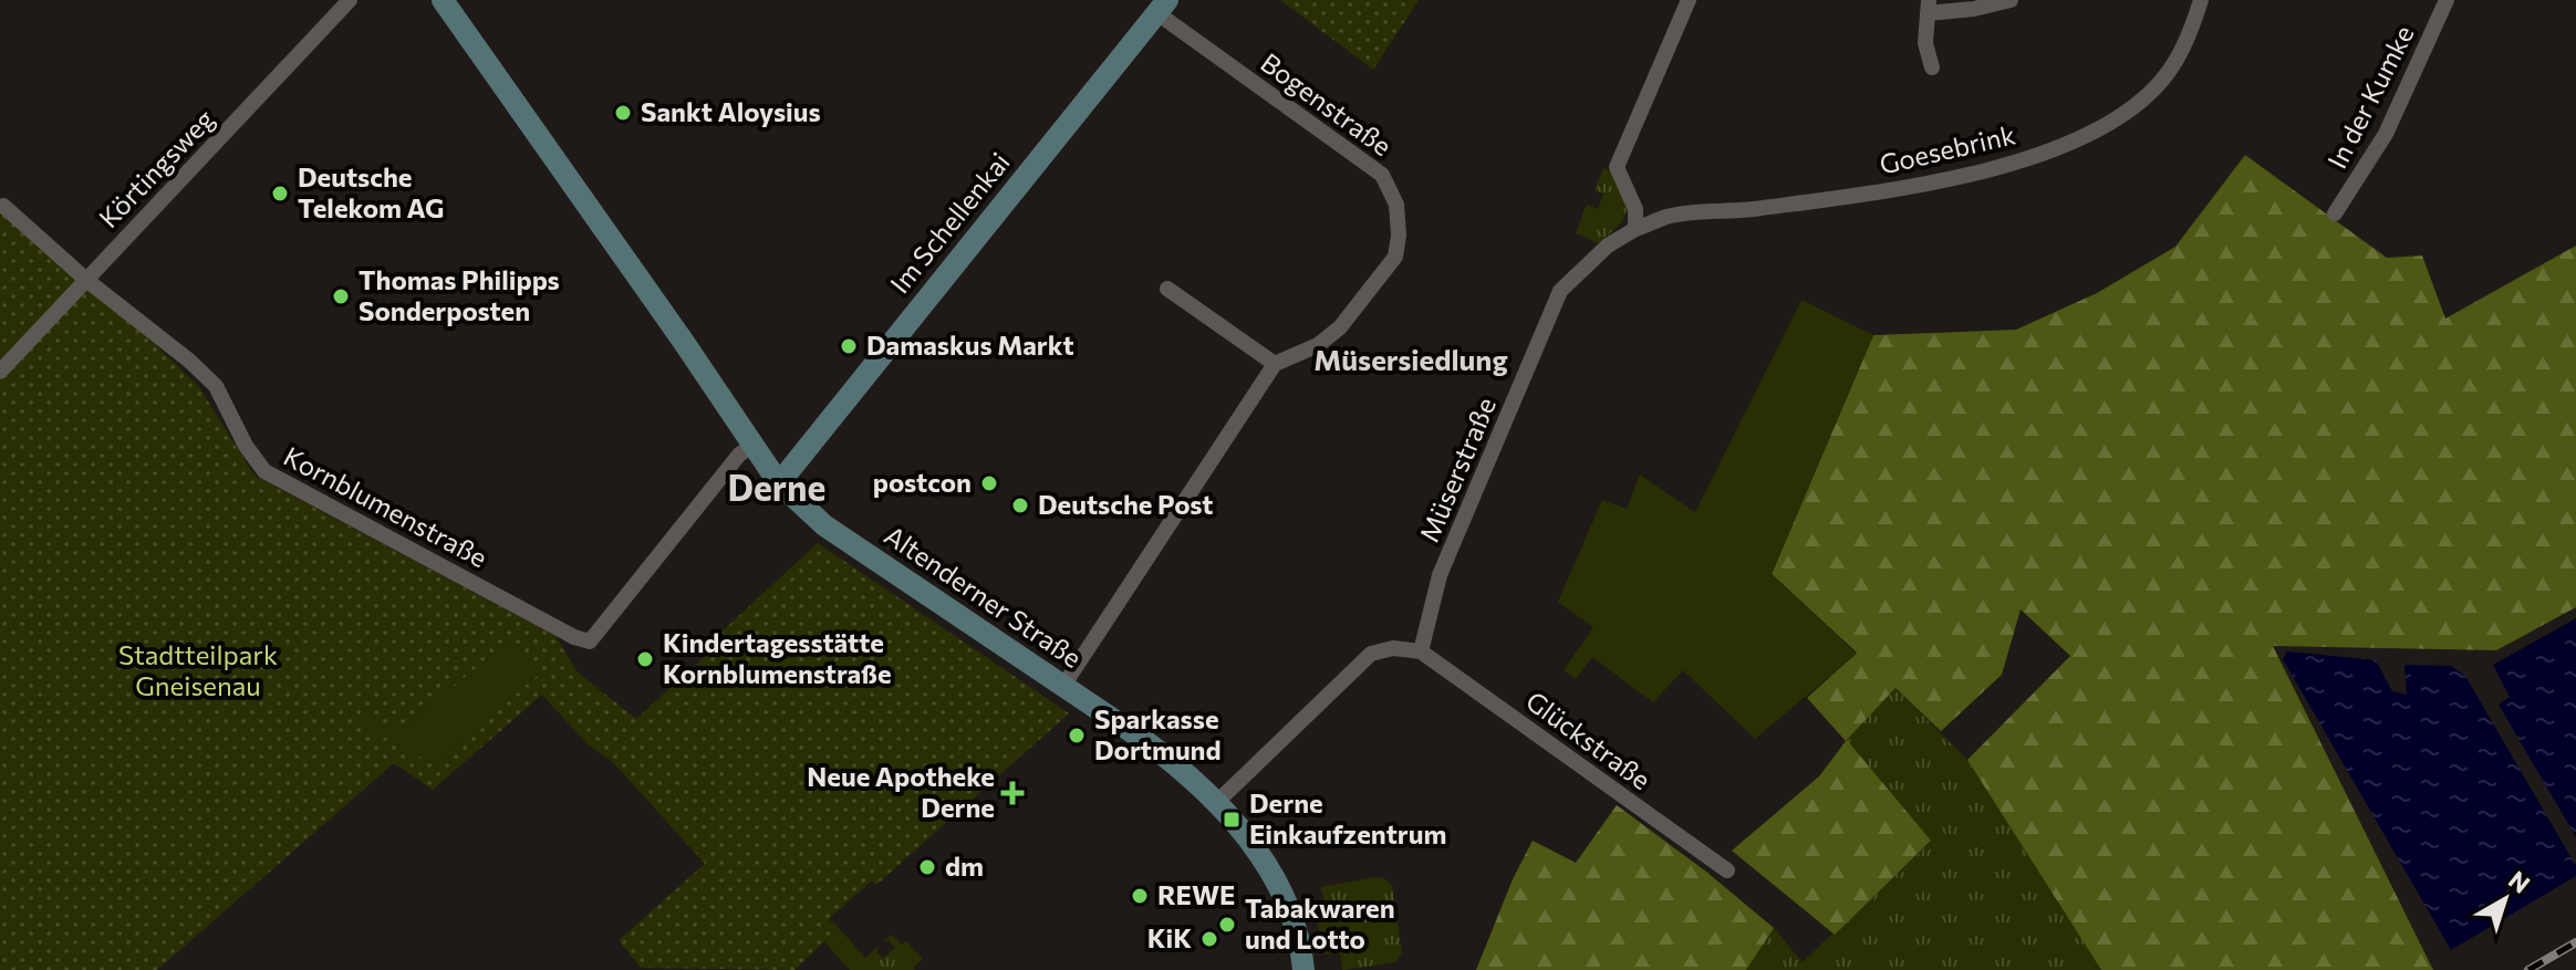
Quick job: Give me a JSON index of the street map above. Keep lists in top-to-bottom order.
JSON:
{
  "streets": {
    "main road": ["Im Schellenkai", "Altenderner Straße"],
    "street": [
      "In der Kumke",
      "Bogenstraße",
      "Goesebrink",
      "Körtingsweg",
      "Müserstraße",
      "Kornblumenstraße",
      "Glückstraße"
    ]
  },
  "crossings": [
    ["Bogenstraße", "Im Schellenkai"],
    ["Goesebrink", "Müserstraße"],
    ["Körtingsweg", "Kornblumenstraße"],
    ["Im Schellenkai", "Altenderner Straße"],
    ["Müserstraße", "Glückstraße"],
    ["Kornblumenstraße", "Altenderner Straße"]
  ],
  "districts": ["Müsersiedlung", "Derne"],
  "parks": ["Stadtteilpark Gneisenau"],
  "places": {
    "other": [
      "Sankt Aloysius",
      "Deutsche Telekom AG",
      "Thomas Philipps Sonderposten",
      "Damaskus Markt",
      "postcon",
      "Deutsche Post",
      "Kindertagesstätte Kornblumenstraße",
      "Sparkasse Dortmund",
      "dm",
      "REWE",
      "Tabakwaren und Lotto",
      "KiK"
    ],
    "health": ["Neue Apotheke Derne"],
    "transit": ["Derne Einkaufzentrum"]
  },
  "north": "top right"
}
